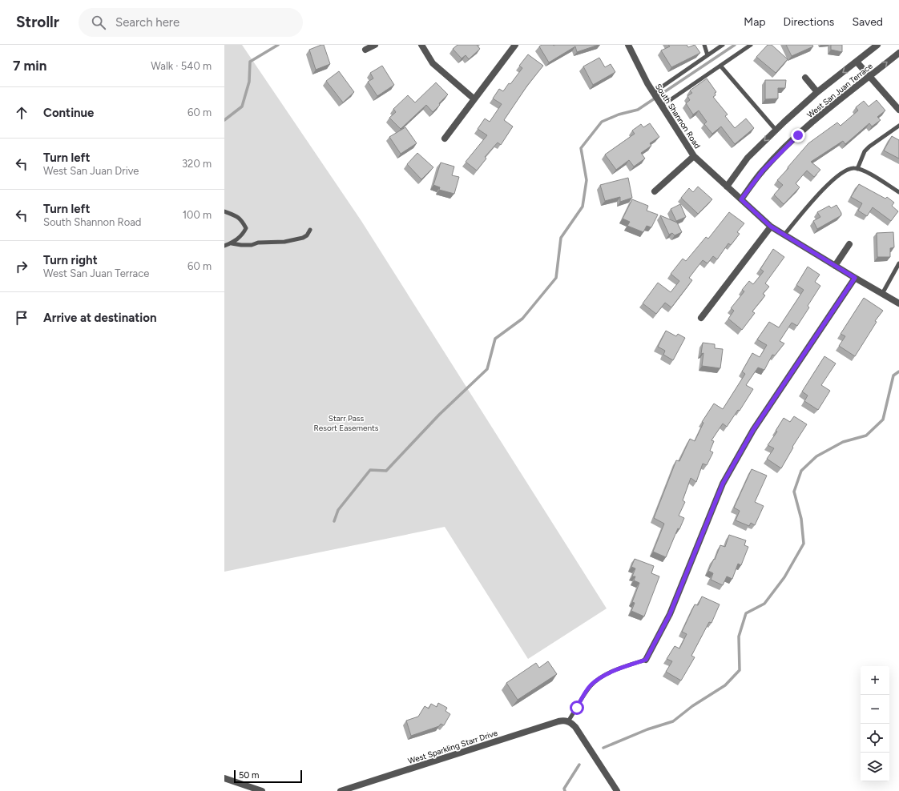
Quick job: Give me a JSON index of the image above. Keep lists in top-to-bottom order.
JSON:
{
  "streets": {
    "street": ["West San Juan Terrace", "South Shannon Road", "West Sparkling Starr Drive"]
  },
  "crossings": [
    ["West San Juan Terrace", "South Shannon Road"]
  ],
  "parks": ["Starr Pass Resort Easements"],
  "scale_bar": "50 m",
  "page": {
    "header": "Strollr",
    "search": "Search here",
    "nav": ["Map", "Directions", "Saved"],
    "heading": ["7 min", "Walk · 540 m"],
    "list": [
      ["Continue", "60 m"],
      ["Turn left", "West San Juan Drive", "320 m"],
      ["Turn left", "South Shannon Road", "100 m"],
      ["Turn right", "West San Juan Terrace", "60 m"],
      "Arrive at destination"
    ],
    "map_buttons": ["+", "−"],
    "scale": "50 m"
  }
}
